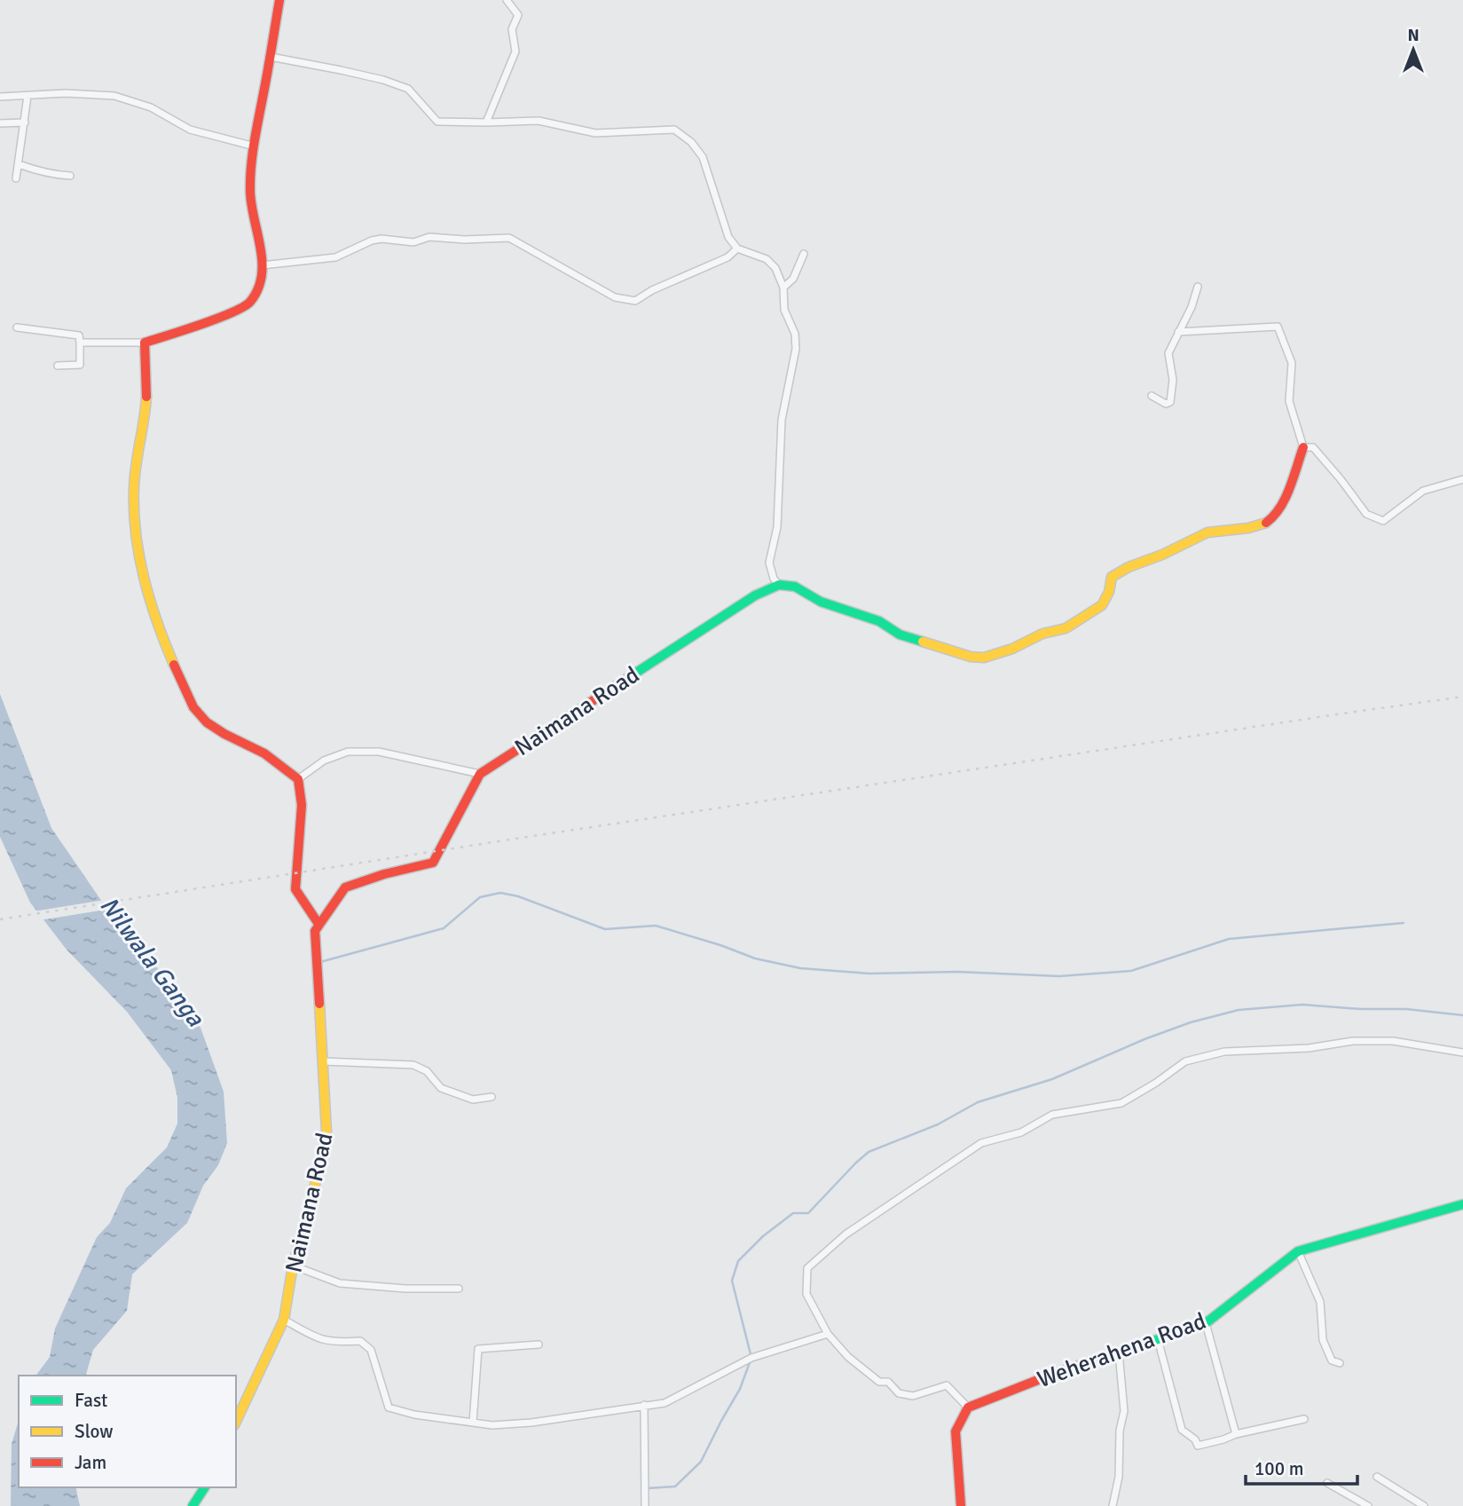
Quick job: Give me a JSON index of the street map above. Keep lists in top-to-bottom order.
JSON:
{
  "streets": {
    "street": ["Naimana Road", "Weherahena Road"]
  },
  "water": ["Nilwala Ganga"],
  "legend": ["Fast", "Slow", "Jam"],
  "scale_bar": "100 m",
  "north": "top"
}
